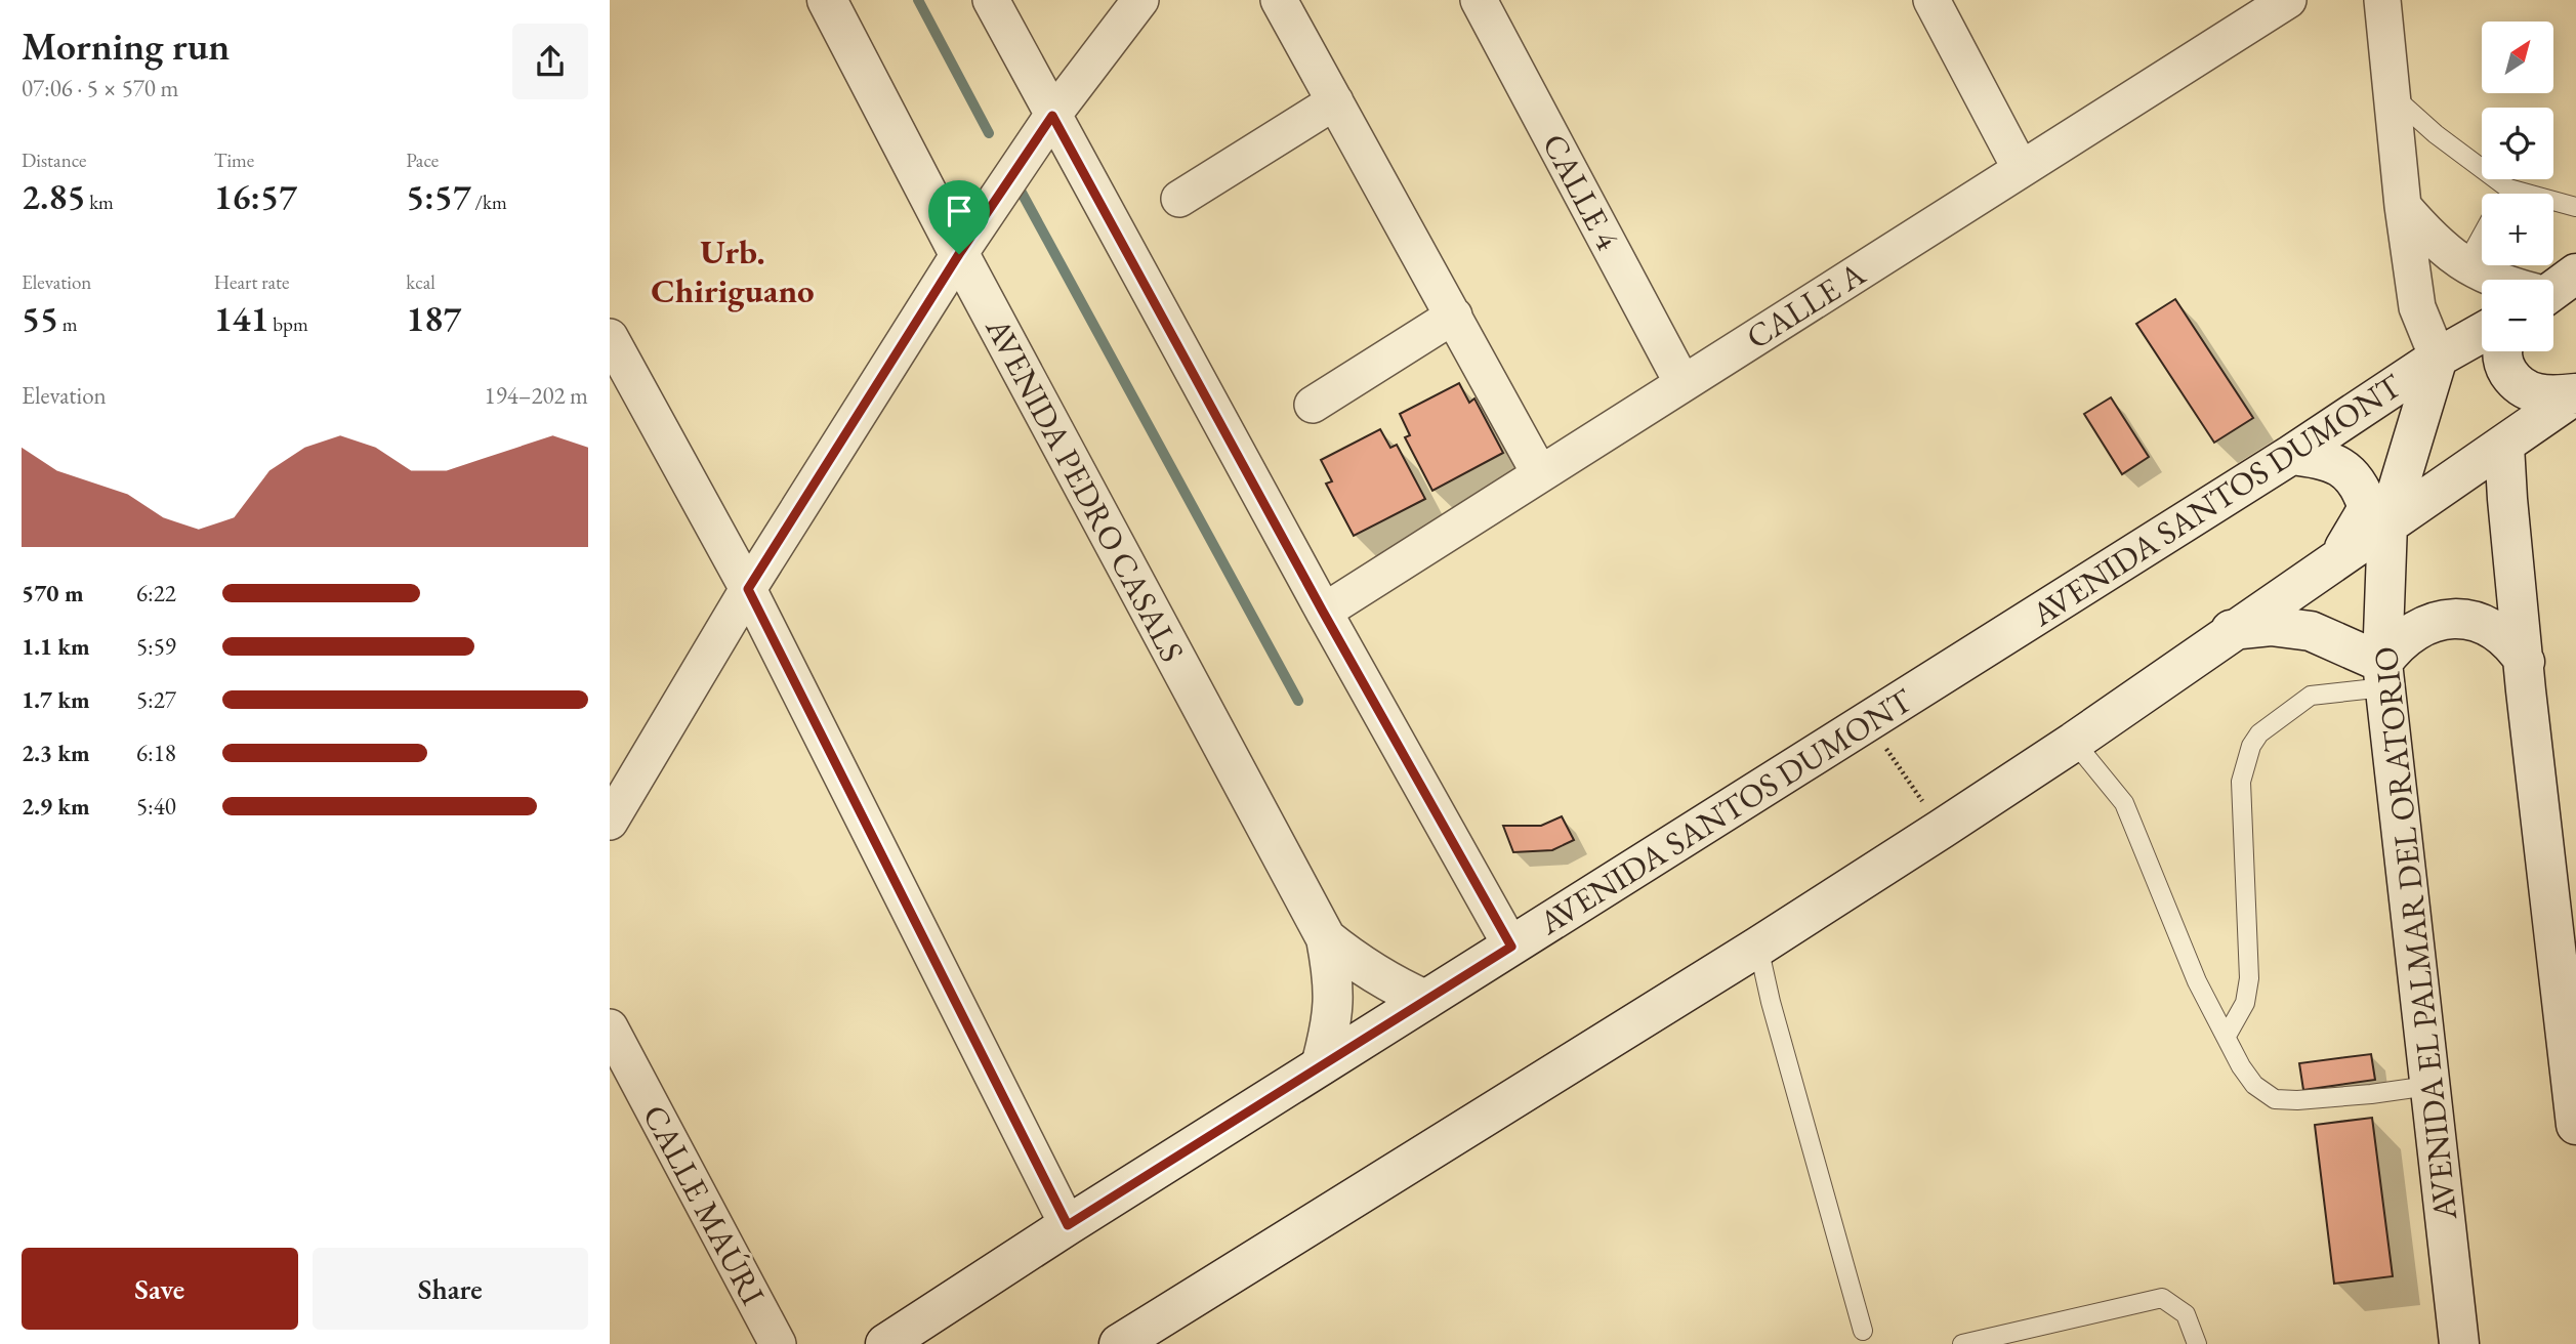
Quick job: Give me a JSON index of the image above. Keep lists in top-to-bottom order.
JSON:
{
  "streets": {
    "main road": ["AVENIDA PEDRO CASALS", "AVENIDA SANTOS DUMONT", "AVENIDA EL PALMAR DEL ORATORIO"],
    "street": ["CALLE 4", "CALLE A", "CALLE MAÚRI"]
  },
  "crossings": [
    ["CALLE 4", "CALLE A"],
    ["AVENIDA PEDRO CASALS", "AVENIDA SANTOS DUMONT"],
    ["AVENIDA SANTOS DUMONT", "AVENIDA EL PALMAR DEL ORATORIO"]
  ],
  "districts": ["Urb. Chiriguano"],
  "north": "top right",
  "page": {
    "heading": ["Morning run", "07:06 · 5 × 570 m"],
    "map_buttons": ["+", "−"],
    "stats": [
      ["Distance", "2.85 km"],
      ["Time", "16:57"],
      ["Pace", "5:57 /km"],
      ["Elevation", "55 m"],
      ["Heart rate", "141 bpm"],
      ["kcal", "187"]
    ],
    "chart": ["Elevation", "194–202 m"],
    "list": [
      {
        "name": "570 m",
        "note": "6:22"
      },
      {
        "name": "1.1 km",
        "note": "5:59"
      },
      {
        "name": "1.7 km",
        "note": "5:27"
      },
      {
        "name": "2.3 km",
        "note": "6:18"
      },
      {
        "name": "2.9 km",
        "note": "5:40"
      }
    ],
    "buttons": ["Save", "Share"]
  }
}
